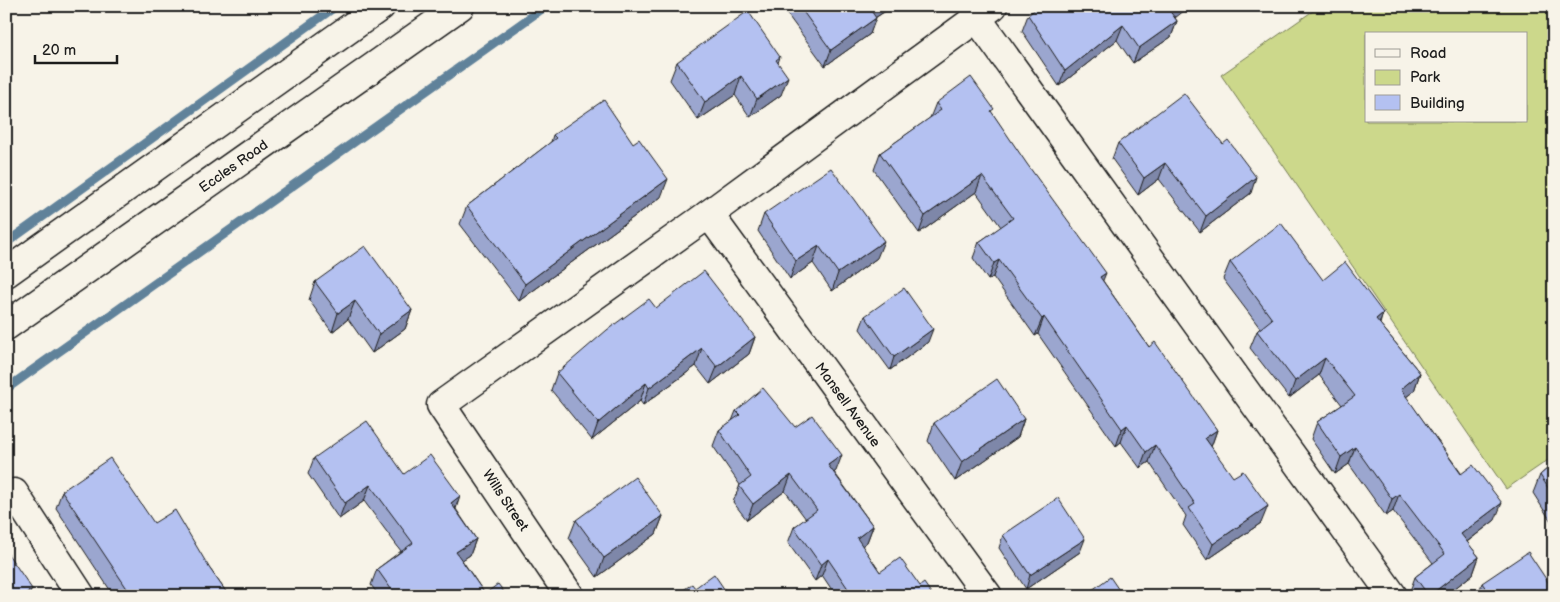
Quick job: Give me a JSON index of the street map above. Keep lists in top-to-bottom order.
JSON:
{
  "streets": {
    "street": ["Eccles Road", "Mansell Avenue", "Wills Street"]
  },
  "crossings": [
    ["Mansell Avenue", "Wills Street"]
  ],
  "legend": ["Road", "Park", "Building"],
  "scale_bar": "20 m"
}
